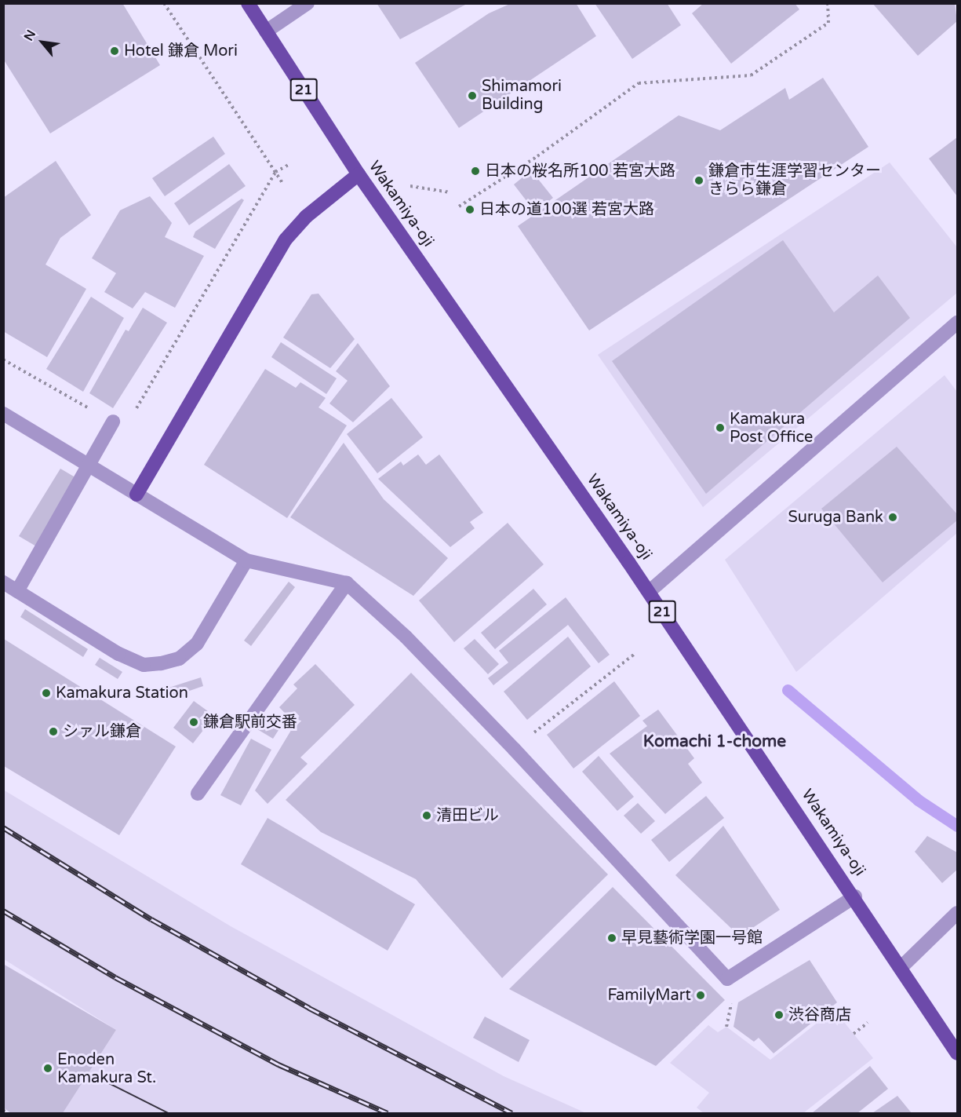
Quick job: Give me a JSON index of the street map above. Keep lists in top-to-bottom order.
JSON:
{
  "streets": {
    "main road": ["21", "Wakamiya-oji"]
  },
  "districts": ["Komachi 1-chome"],
  "places": [
    "Hotel 鎌倉 Mori",
    "Shimamori Building",
    "日本の桜名所100 若宮大路",
    "鎌倉市生涯学習センター きらら鎌倉",
    "日本の道100選 若宮大路",
    "Kamakura Post Office",
    "Suruga Bank",
    "Kamakura Station",
    "鎌倉駅前交番",
    "シァル鎌倉",
    "清田ビル",
    "早見藝術学園一号館",
    "FamilyMart",
    "渋谷商店",
    "Enoden Kamakura St."
  ],
  "north": "top left"
}
